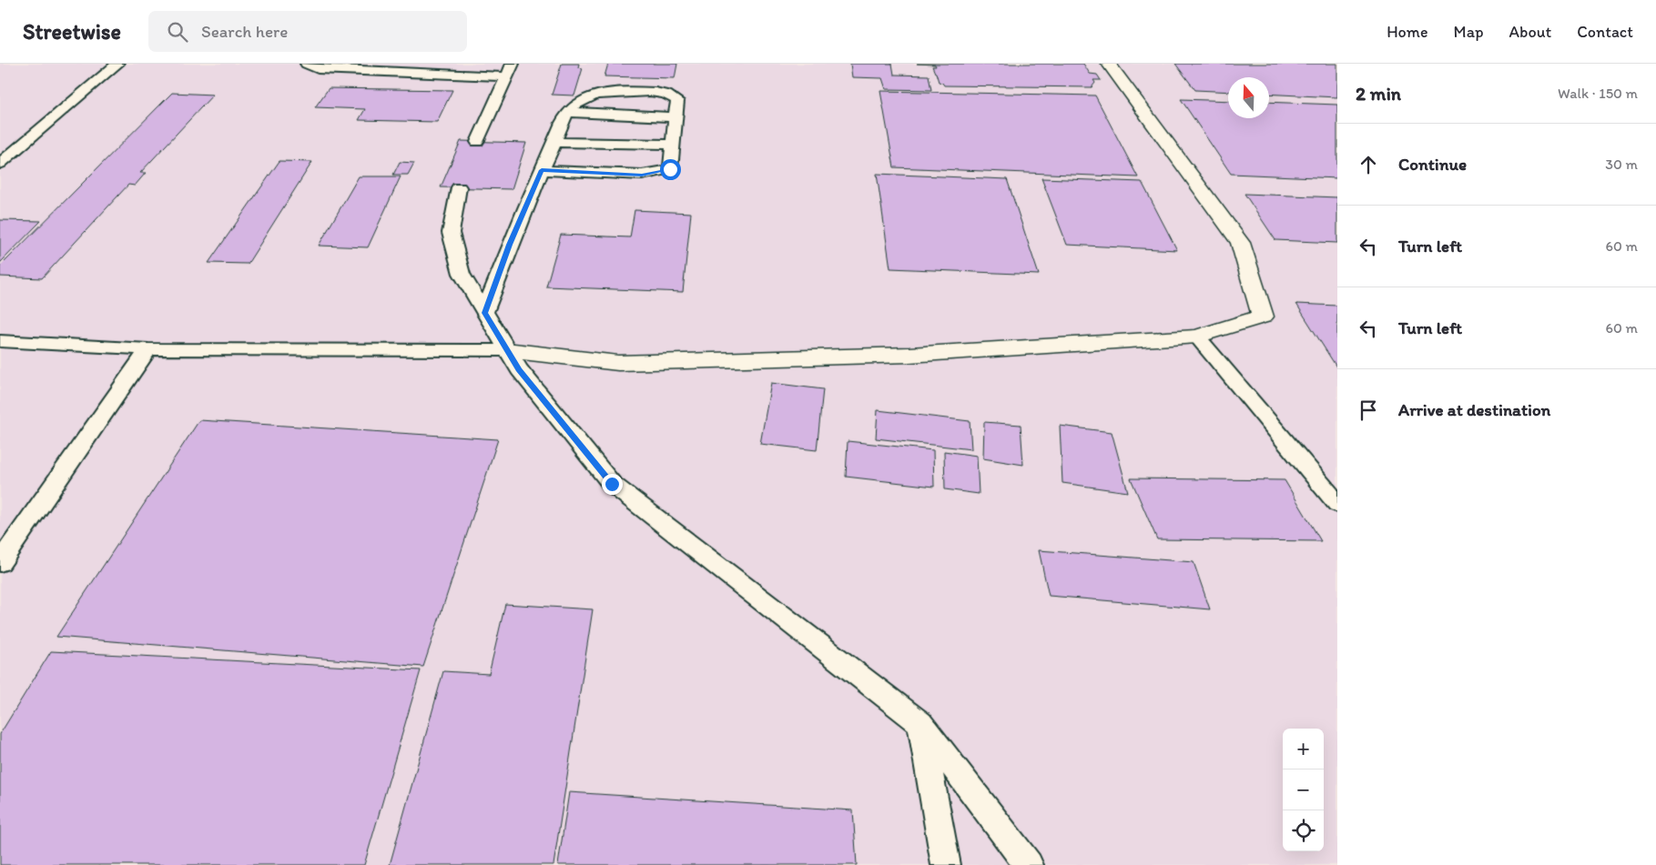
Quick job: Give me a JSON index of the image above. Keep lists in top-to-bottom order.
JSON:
{
  "north": "top",
  "page": {
    "header": "Streetwise",
    "search": "Search here",
    "nav": [
      "Home",
      "Map",
      "About",
      "Contact"
    ],
    "heading": ["2 min", "Walk · 150 m"],
    "list": [
      ["Continue", "30 m"],
      ["Turn left", "60 m"],
      ["Turn left", "60 m"],
      "Arrive at destination"
    ],
    "map_buttons": ["+", "−"]
  }
}
